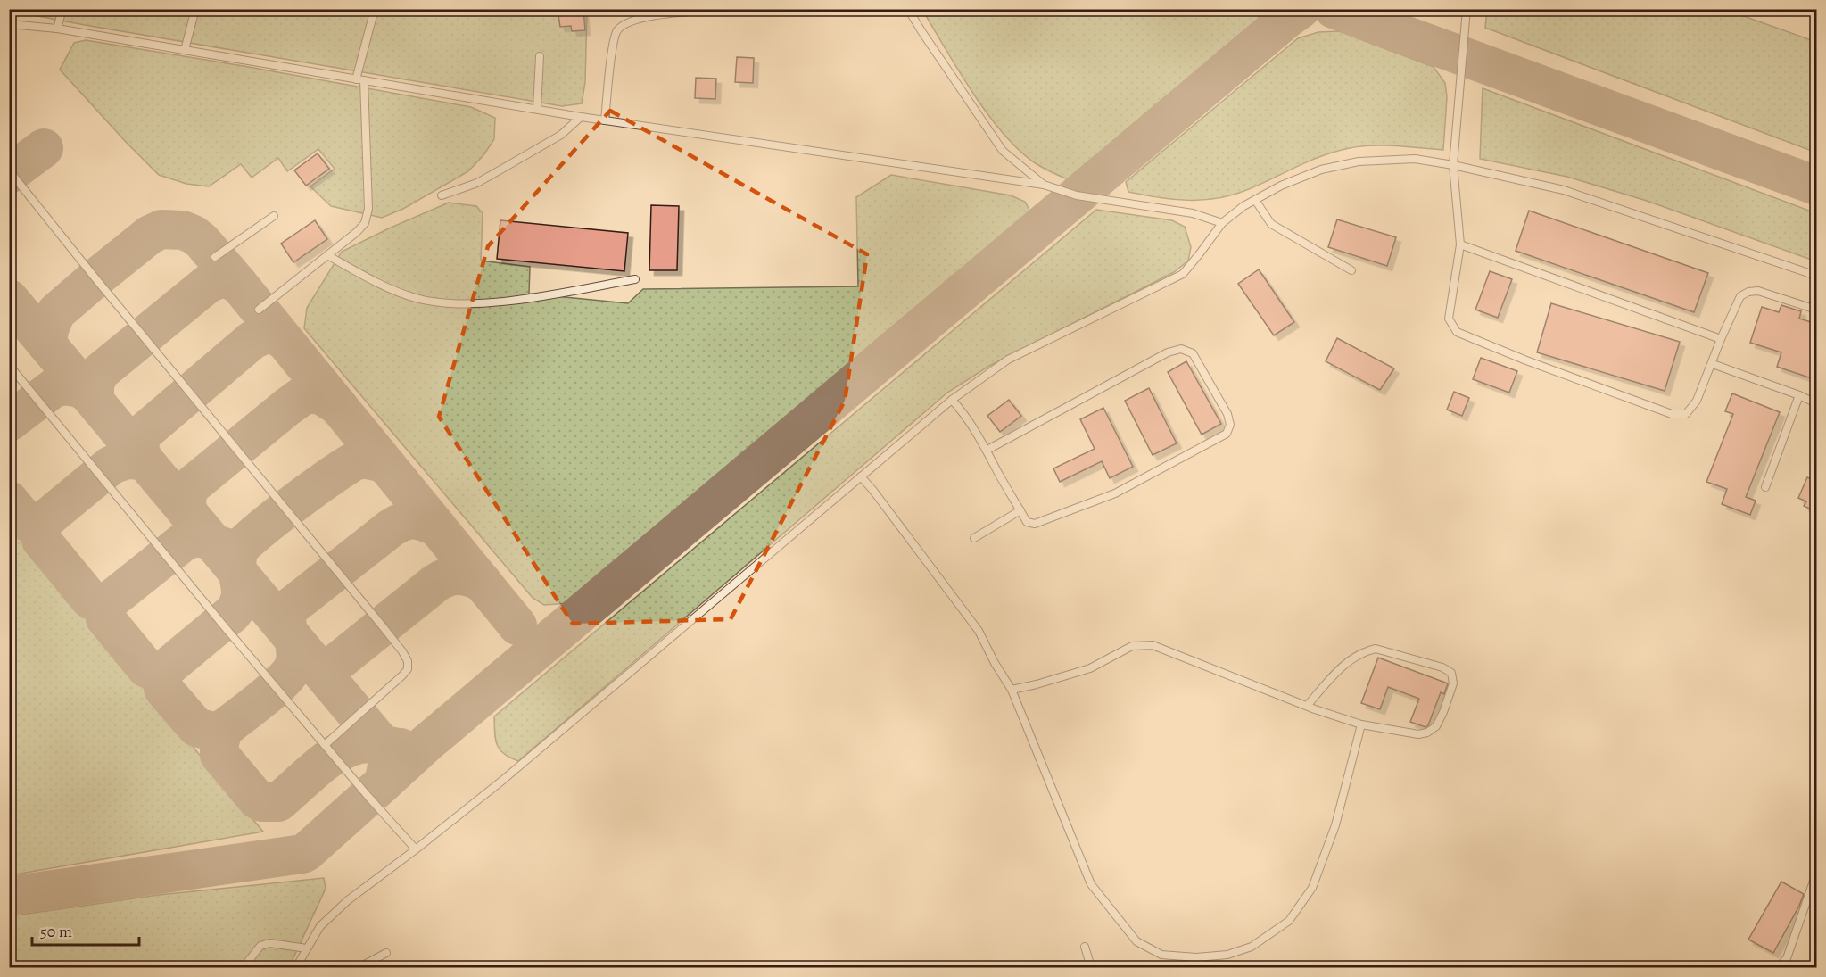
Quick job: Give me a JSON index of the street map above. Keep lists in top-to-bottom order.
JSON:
{
  "scale_bar": "50 m"
}
